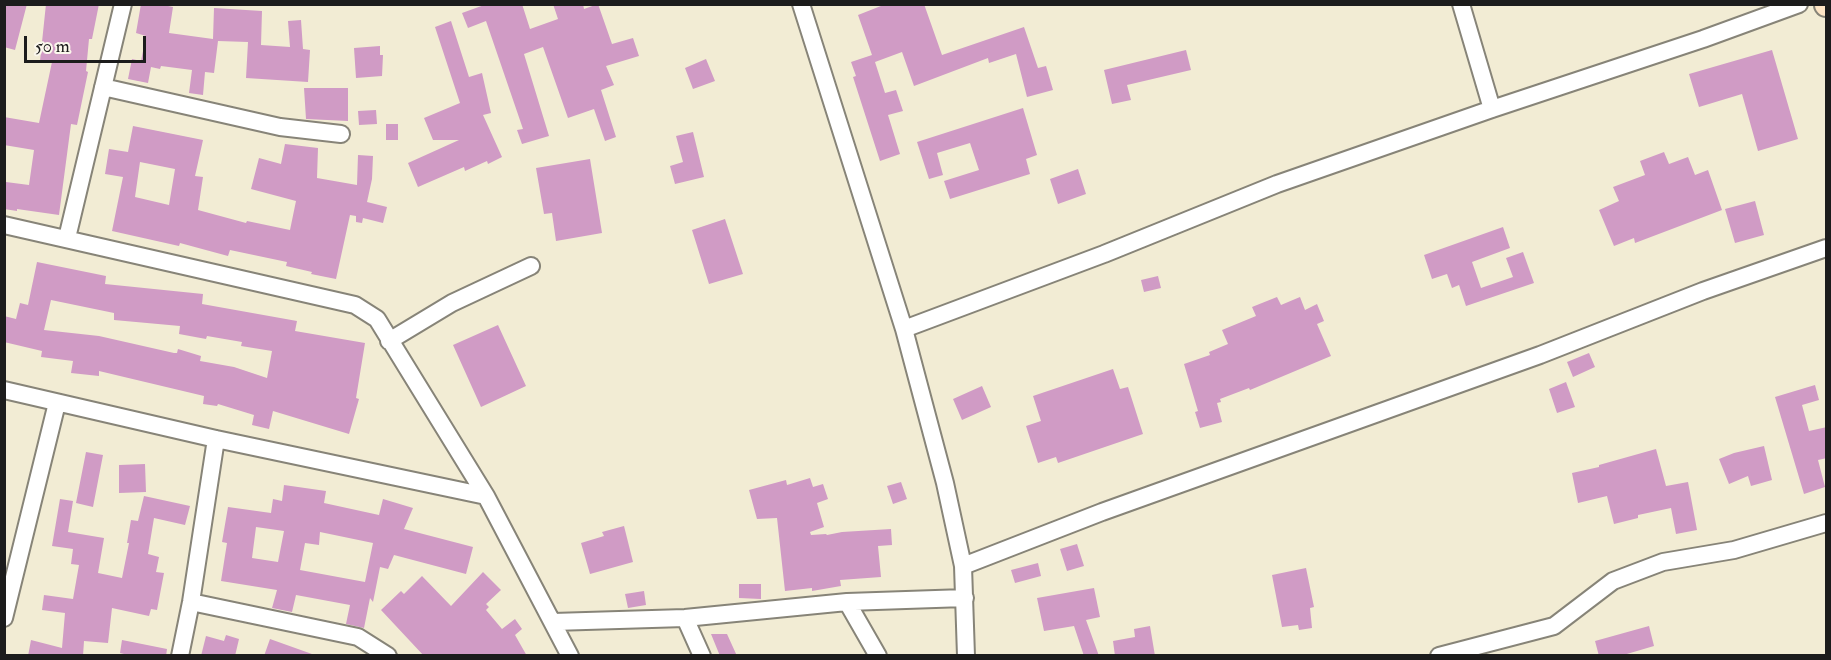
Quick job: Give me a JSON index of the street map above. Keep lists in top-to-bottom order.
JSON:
{
  "scale_bar": "50 m"
}
